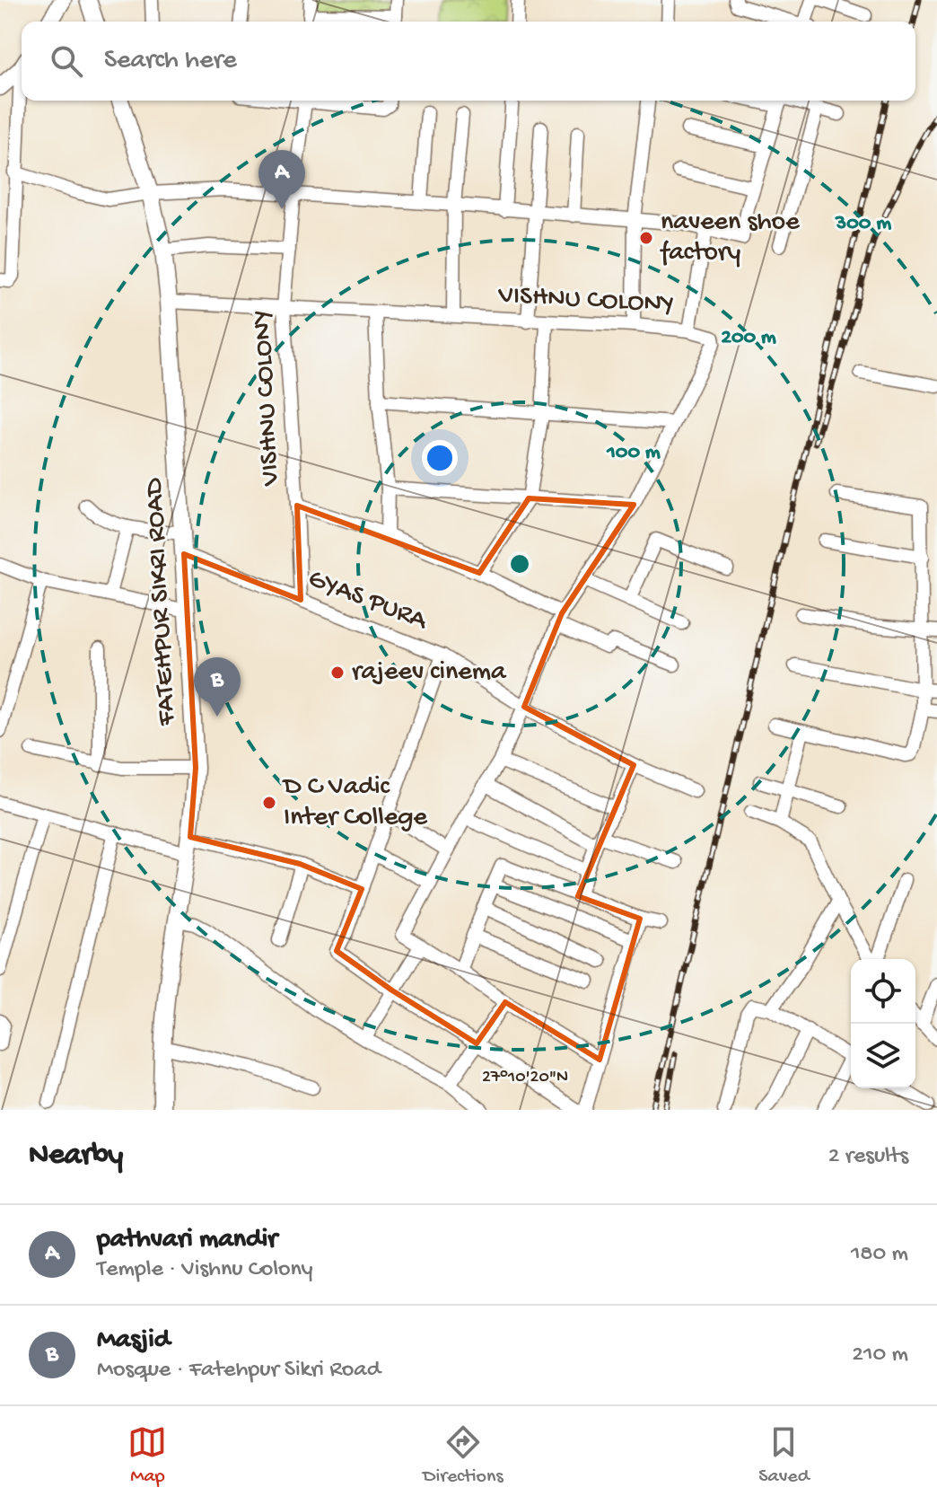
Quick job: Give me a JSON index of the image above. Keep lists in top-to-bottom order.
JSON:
{
  "streets": {
    "main road": ["FATEHPUR SIKRI ROAD"],
    "street": ["VISHNU COLONY", "GYAS PURA"]
  },
  "crossings": [
    ["VISHNU COLONY", "GYAS PURA"],
    ["VISHNU COLONY", "FATEHPUR SIKRI ROAD"],
    ["GYAS PURA", "FATEHPUR SIKRI ROAD"]
  ],
  "places": ["naveen shoe factory", "rajeev cinema", "D C Vadic Inter College"],
  "page": {
    "search": "Search here",
    "pins": ["A", "B"],
    "heading": ["Nearby", "2 results"],
    "list": [
      {
        "mark": "A",
        "name": "pathvari mandir",
        "note": "Temple · Vishnu Colony",
        "value": "180 m"
      },
      {
        "mark": "B",
        "name": "Masjid",
        "note": "Mosque · Fatehpur Sikri Road",
        "value": "210 m"
      }
    ],
    "nav": ["Map", "Directions", "Saved"]
  },
  "coordinates": ["27°10'20\"N"],
  "rings": ["300 m", "200 m", "100 m"]
}
